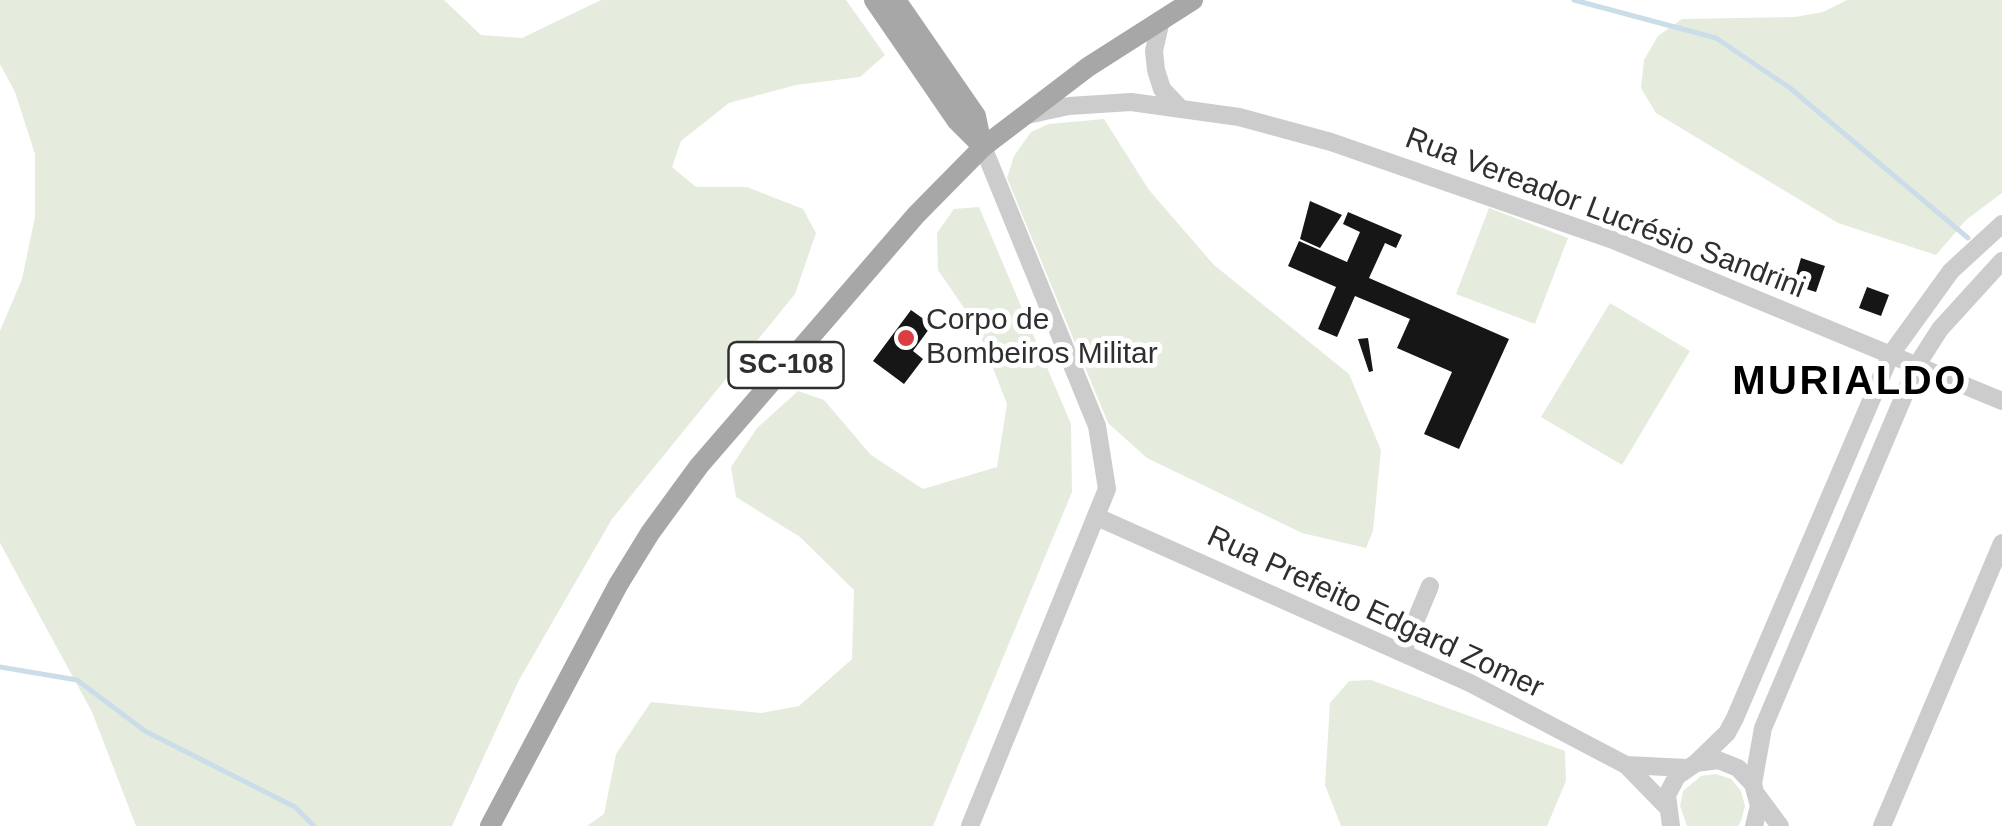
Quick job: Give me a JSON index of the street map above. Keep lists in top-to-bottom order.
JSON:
{
  "streets": {
    "main road": ["SC-108"],
    "street": ["Rua Vereador Lucrésio Sandrini", "Rua Prefeito Edgard Zomer"]
  },
  "crossings": [
    ["Rua Vereador Lucrésio Sandrini", "SC-108"]
  ],
  "districts": ["MURIALDO"],
  "places": ["Corpo de Bombeiros Militar"]
}
